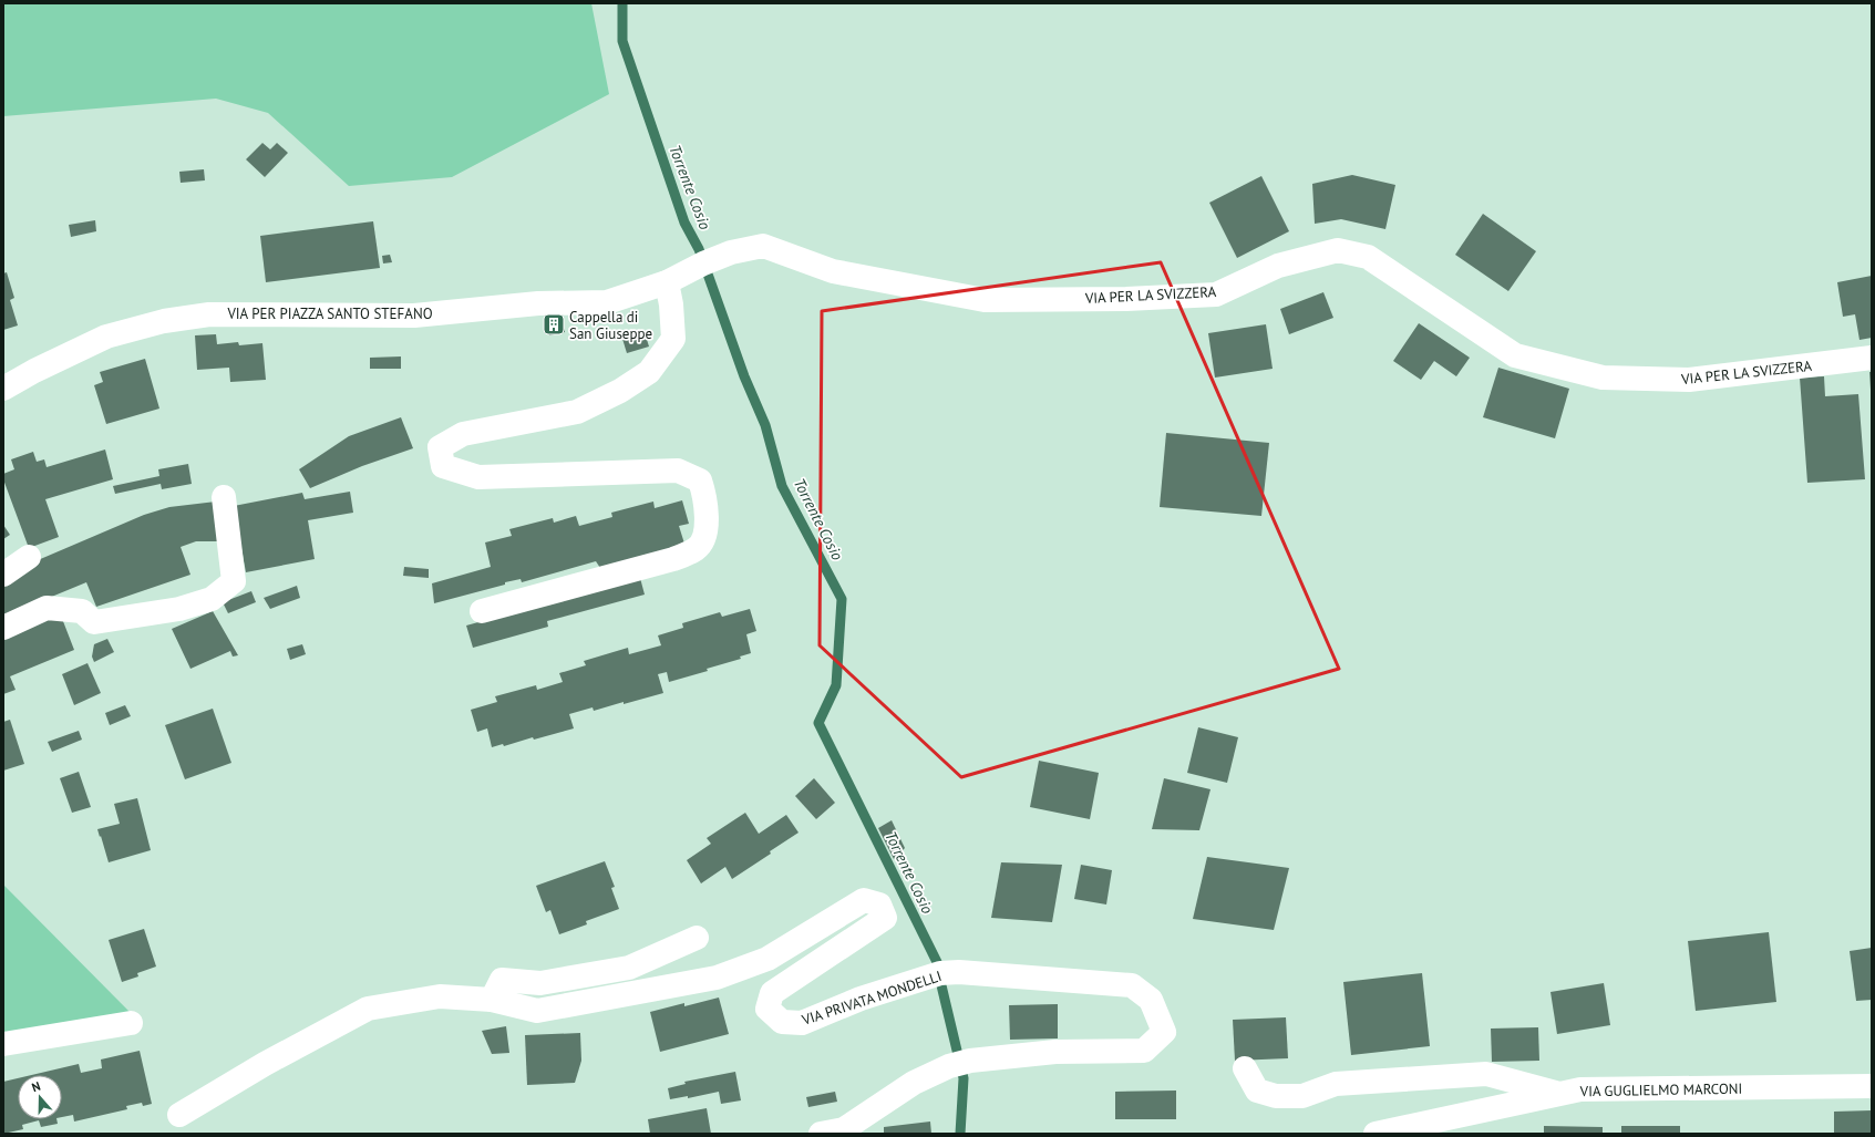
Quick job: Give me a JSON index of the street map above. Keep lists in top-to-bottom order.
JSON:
{
  "streets": {
    "street": [
      "VIA PER LA SVIZZERA",
      "VIA PER PIAZZA SANTO STEFANO",
      "VIA PRIVATA MONDELLI",
      "VIA GUGLIELMO MARCONI"
    ]
  },
  "crossings": [
    ["VIA PER LA SVIZZERA", "VIA PER PIAZZA SANTO STEFANO"]
  ],
  "water": ["Torrente Cosio"],
  "places": {
    "building": ["Cappella di San Giuseppe"]
  },
  "north": "top"
}
